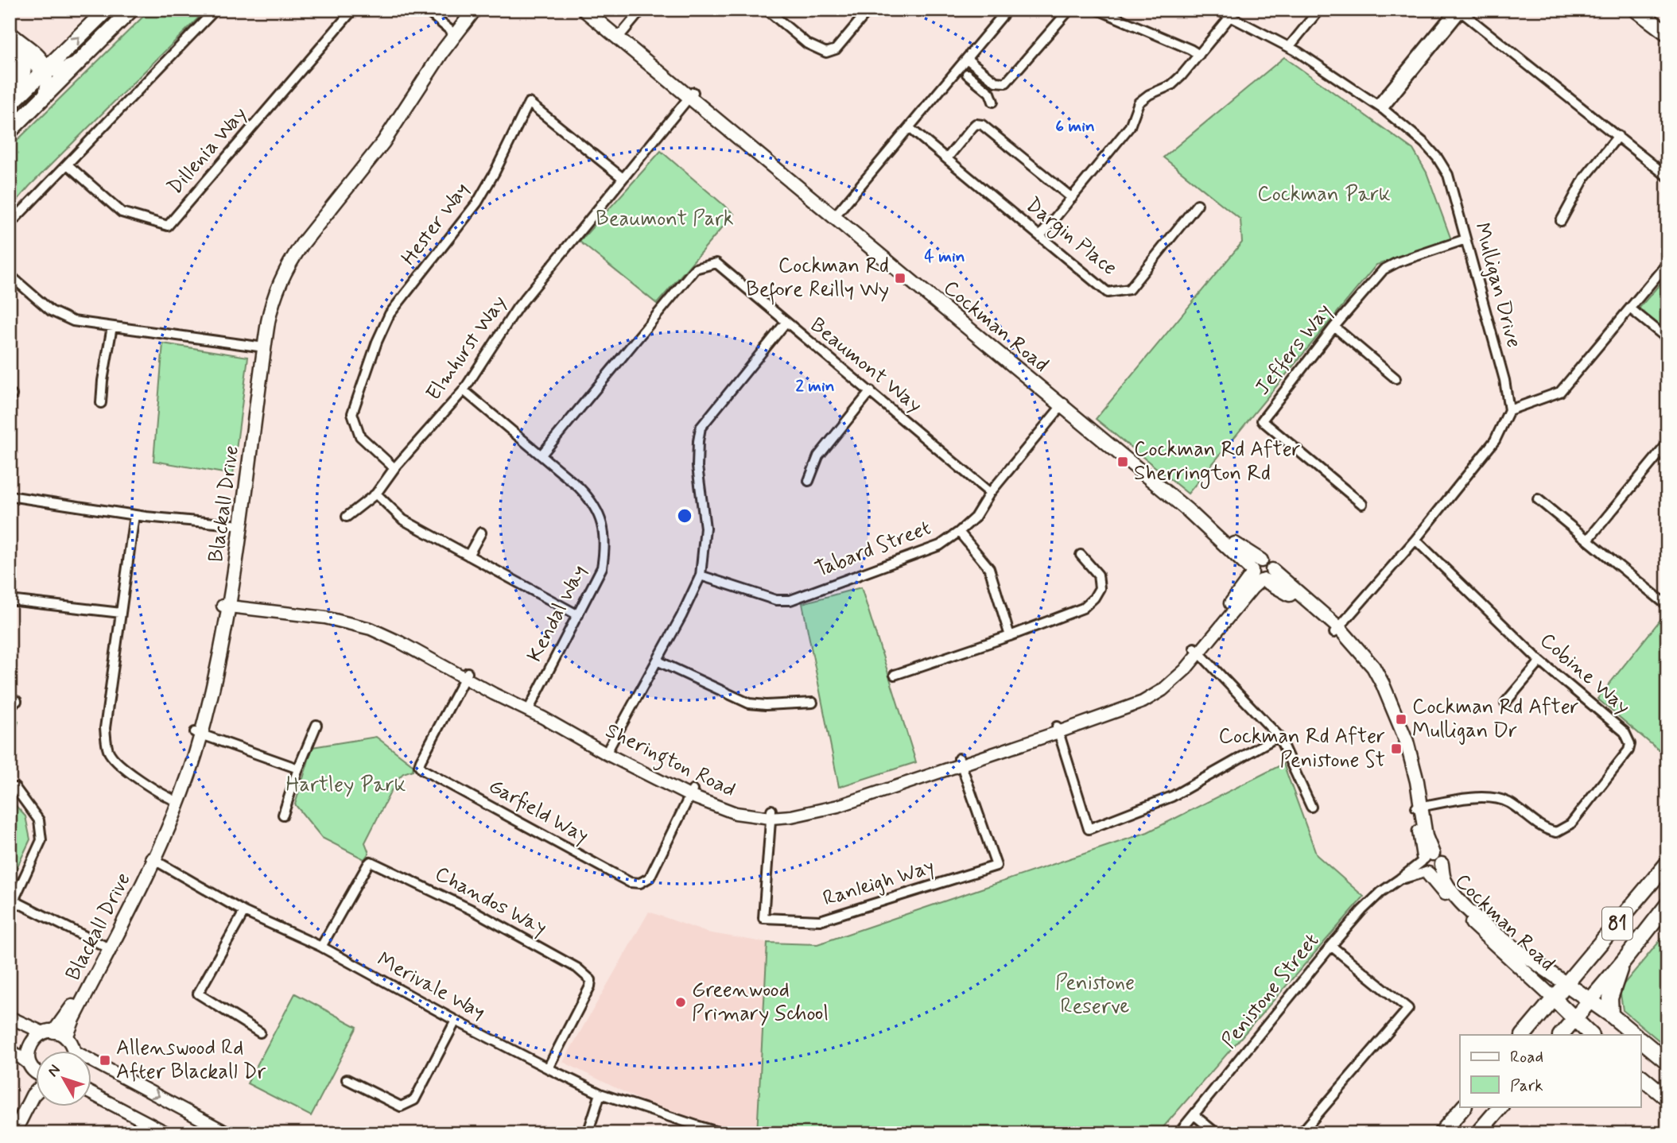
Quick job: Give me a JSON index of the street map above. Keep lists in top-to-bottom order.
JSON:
{
  "streets": {
    "main road": ["Cockman Road", "Blackall Drive", "81"],
    "street": [
      "Dillenia Way",
      "Hester Way",
      "Dargin Place",
      "Mulligan Drive",
      "Elmhurst Way",
      "Jeffers Way",
      "Beaumont Way",
      "Tabard Street",
      "Kendal Way",
      "Cobine Way",
      "Sherington Road",
      "Garfield Way",
      "Ranleigh Way",
      "Chandos Way",
      "Merivale Way",
      "Penistone Street"
    ]
  },
  "crossings": [
    ["Hester Way", "Elmhurst Way"],
    ["Mulligan Drive", "Jeffers Way"],
    ["Cockman Road", "Elmhurst Way"],
    ["Cockman Road", "Tabard Street"],
    ["Cockman Road", "Cobine Way"],
    ["Cockman Road", "Sherington Road"],
    ["Cockman Road", "81"],
    ["Cockman Road", "Penistone Street"],
    ["Elmhurst Way", "Kendal Way"],
    ["Beaumont Way", "Tabard Street"],
    ["Beaumont Way", "Kendal Way"],
    ["Blackall Drive", "Sherington Road"],
    ["Blackall Drive", "Merivale Way"],
    ["Kendal Way", "Sherington Road"],
    ["Sherington Road", "Garfield Way"],
    ["Sherington Road", "Ranleigh Way"],
    ["Chandos Way", "Merivale Way"]
  ],
  "parks": [
    "Cockman Park",
    "Beaumont Park",
    "Hartley Park",
    "Penistone Reserve"
  ],
  "places": {
    "transit": [
      "Cockman Rd Before Reilly Wy",
      "Cockman Rd After Sherrington Rd",
      "Cockman Rd After Mulligan Dr",
      "Cockman Rd After Penistone St",
      "Allenswood Rd After Blackall Dr"
    ],
    "other": ["Greenwood Primary School"]
  },
  "legend": ["Road", "Park"],
  "north": "top left",
  "rings": ["6 min", "4 min", "2 min"]
}
